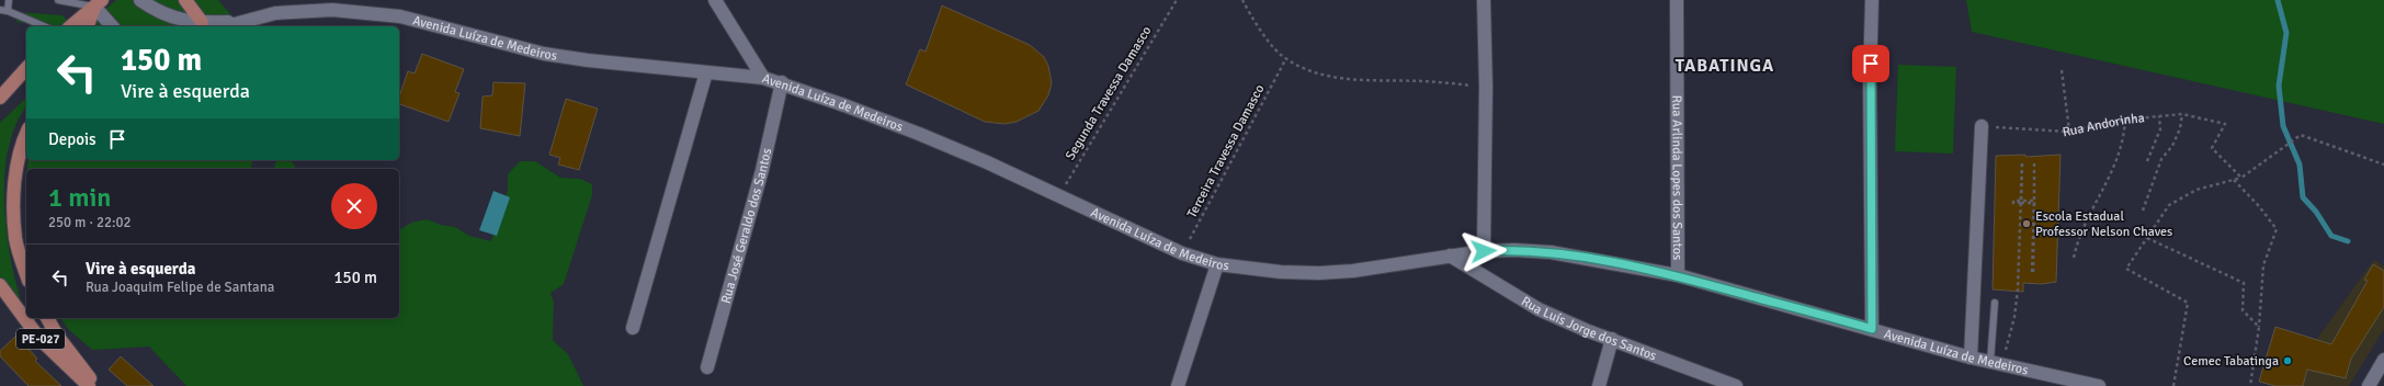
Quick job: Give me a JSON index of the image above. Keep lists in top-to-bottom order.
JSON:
{
  "streets": {
    "main road": ["PE-027"],
    "street": [
      "Avenida Luíza de Medeiros",
      "Rua Arlinda Lopes dos Santos",
      "Rua José Geraldo dos Santos",
      "Rua Luís Jorge dos Santos"
    ],
    "path": ["Segunda Travessa Damasco", "Rua Andorinha", "Terceira Travessa Damasco"]
  },
  "crossings": [
    ["Avenida Luíza de Medeiros", "Segunda Travessa Damasco"],
    ["Avenida Luíza de Medeiros", "Terceira Travessa Damasco"],
    ["Avenida Luíza de Medeiros", "Rua Arlinda Lopes dos Santos"],
    ["Avenida Luíza de Medeiros", "Rua José Geraldo dos Santos"],
    ["Avenida Luíza de Medeiros", "Rua Luís Jorge dos Santos"]
  ],
  "districts": ["TABATINGA"],
  "places": ["Escola Estadual Professor Nelson Chaves", "Cemec Tabatinga"],
  "page": {
    "turn": ["150 m", "Vire à esquerda"],
    "then": "Depois",
    "heading": ["1 min", "250 m · 22:02"],
    "list": [
      {
        "name": "Vire à esquerda",
        "note": "Rua Joaquim Felipe de Santana",
        "value": "150 m"
      }
    ]
  }
}
